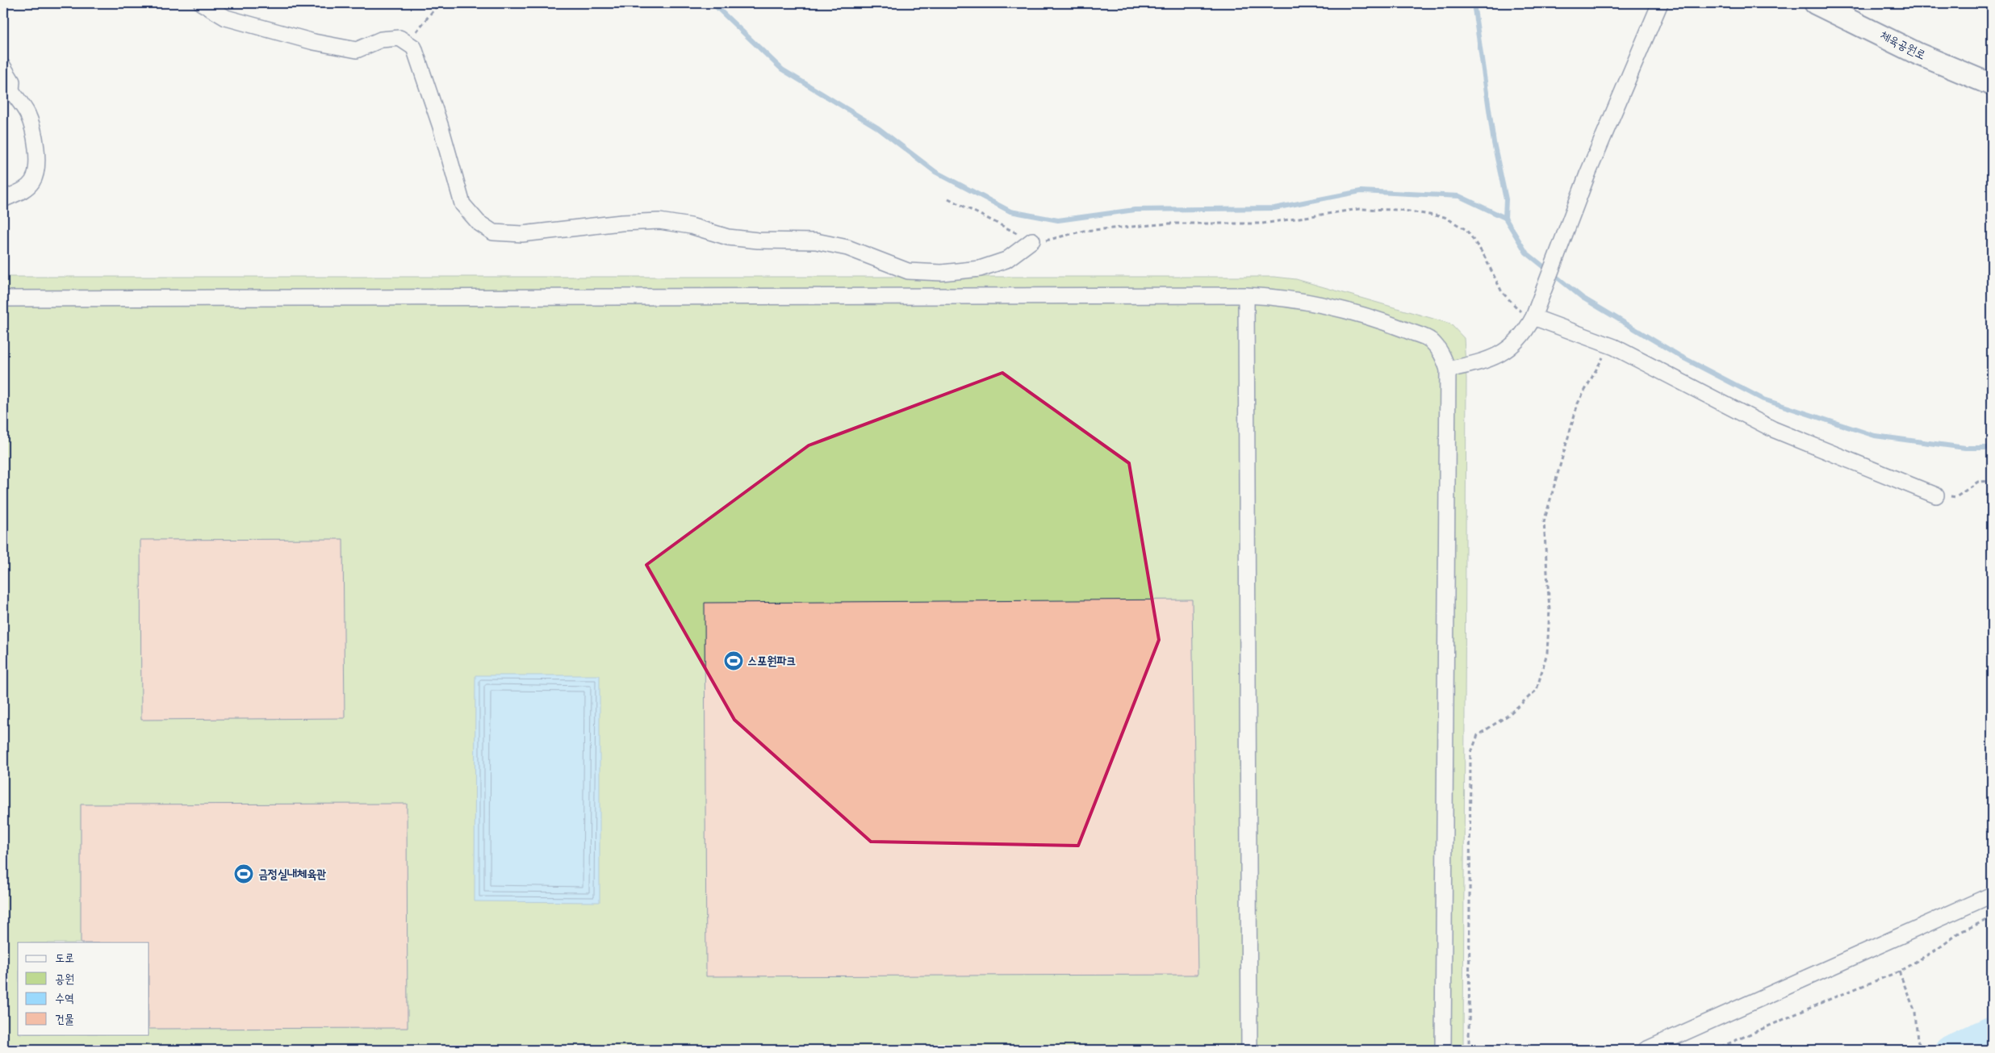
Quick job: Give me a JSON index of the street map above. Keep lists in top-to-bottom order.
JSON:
{
  "streets": {
    "main road": ["체육공원로"]
  },
  "places": {
    "sports": ["스포원파크", "금정실내체육관"]
  },
  "legend": [
    "도로",
    "공원",
    "수역",
    "건물"
  ]
}
